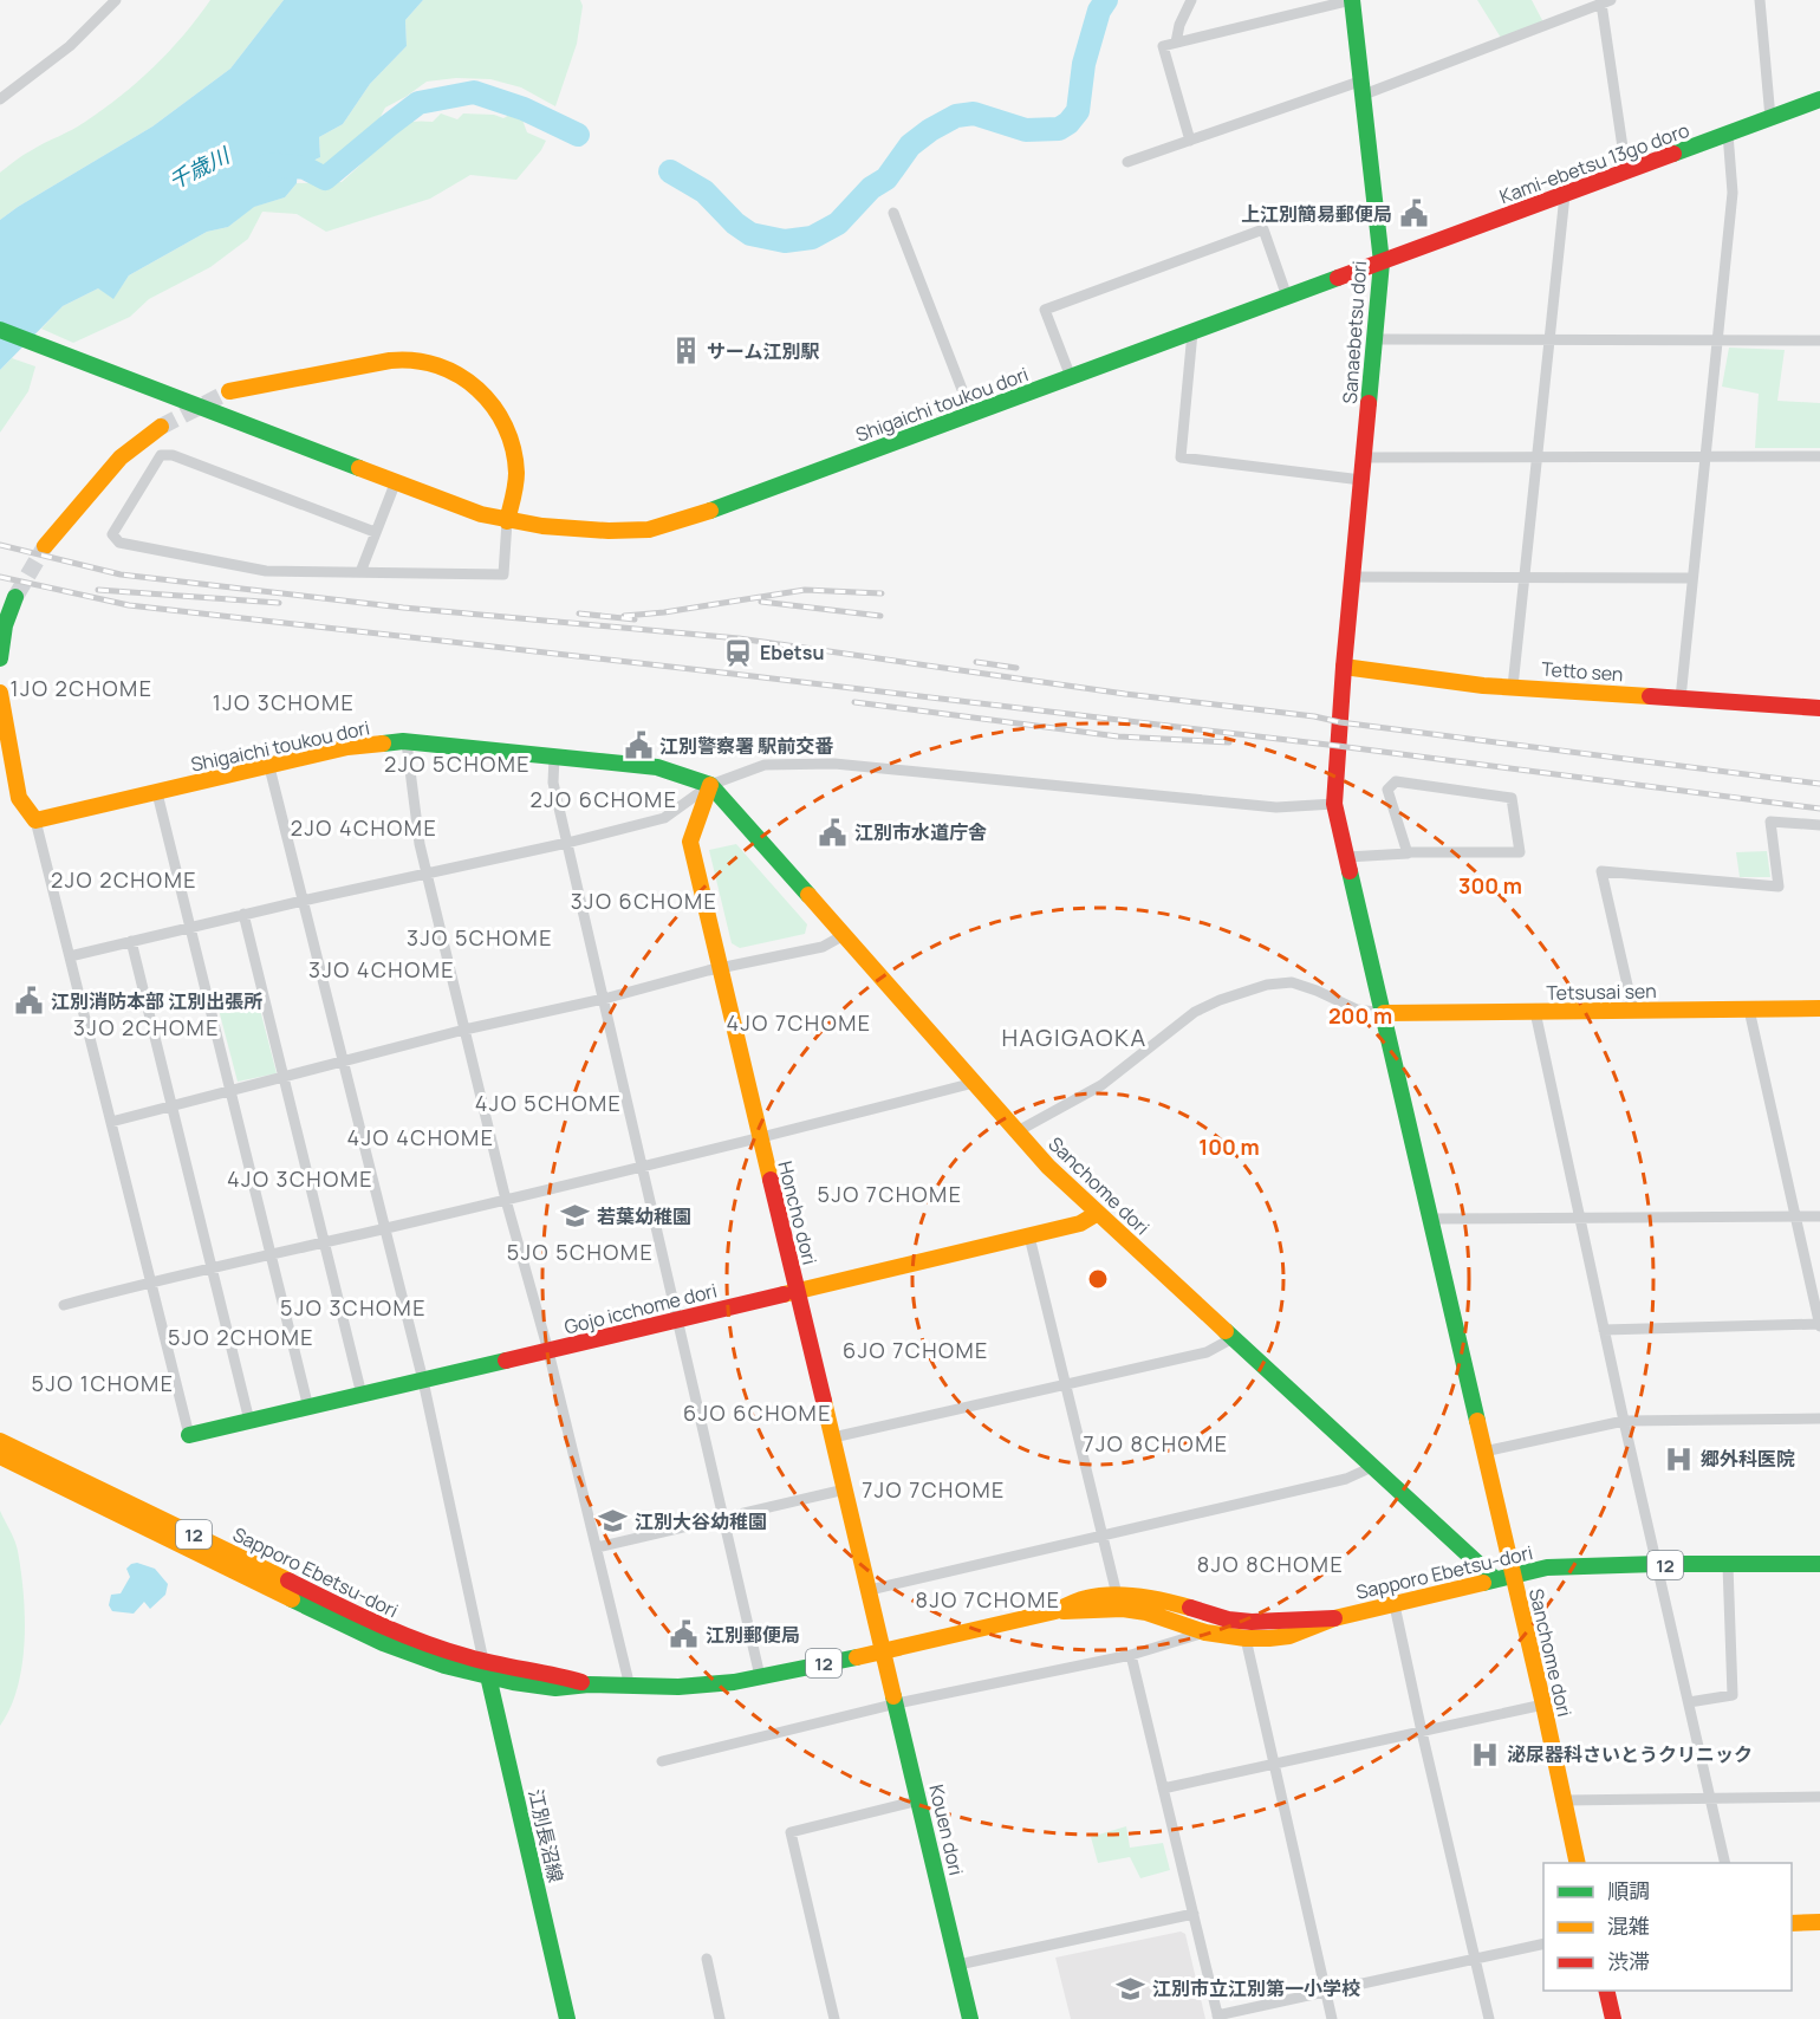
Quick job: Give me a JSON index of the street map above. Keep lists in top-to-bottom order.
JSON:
{
  "streets": {
    "main road": [
      "Kami-ebetsu 13go doro",
      "Sanaebetsu dori",
      "Shigaichi toukou dori",
      "Tetto sen",
      "Tetsusai sen",
      "Sanchome dori",
      "Honcho dori",
      "Gojo icchome dori",
      "12",
      "Sapporo Ebetsu-dori",
      "Kouen dori",
      "江別長沼線"
    ]
  },
  "crossings": [
    ["Kami-ebetsu 13go doro", "Sanaebetsu dori"],
    ["Kami-ebetsu 13go doro", "Shigaichi toukou dori"],
    ["Sanaebetsu dori", "Shigaichi toukou dori"],
    ["Sanaebetsu dori", "Tetto sen"],
    ["Sanaebetsu dori", "Tetsusai sen"],
    ["Sanaebetsu dori", "Sanchome dori"],
    ["Shigaichi toukou dori", "Sanchome dori"],
    ["Shigaichi toukou dori", "Honcho dori"],
    ["Sanchome dori", "Honcho dori"],
    ["Sanchome dori", "Gojo icchome dori"],
    ["Sanchome dori", "Sapporo Ebetsu-dori"],
    ["Honcho dori", "Gojo icchome dori"],
    ["Honcho dori", "Sapporo Ebetsu-dori"],
    ["Honcho dori", "Kouen dori"],
    ["Sapporo Ebetsu-dori", "Kouen dori"],
    ["Sapporo Ebetsu-dori", "江別長沼線"]
  ],
  "districts": [
    "1JO 2CHOME",
    "1JO 3CHOME",
    "2JO 5CHOME",
    "2JO 6CHOME",
    "2JO 4CHOME",
    "2JO 2CHOME",
    "3JO 6CHOME",
    "3JO 5CHOME",
    "3JO 4CHOME",
    "4JO 7CHOME",
    "3JO 2CHOME",
    "HAGIGAOKA",
    "4JO 5CHOME",
    "4JO 4CHOME",
    "4JO 3CHOME",
    "5JO 7CHOME",
    "5JO 5CHOME",
    "5JO 3CHOME",
    "5JO 2CHOME",
    "6JO 7CHOME",
    "5JO 1CHOME",
    "6JO 6CHOME",
    "7JO 8CHOME",
    "7JO 7CHOME",
    "8JO 8CHOME",
    "8JO 7CHOME"
  ],
  "water": ["千歳川"],
  "places": {
    "public building": [
      "上江別簡易郵便局",
      "江別警察署 駅前交番",
      "江別市水道庁舎",
      "江別消防本部 江別出張所",
      "江別郵便局"
    ],
    "building": ["サーム江別駅"],
    "station": ["Ebetsu"],
    "school or university": ["若葉幼稚園", "江別大谷幼稚園", "江別市立江別第一小学校"],
    "hospital": ["郷外科医院", "泌尿器科さいとうクリニック"]
  },
  "legend": ["順調", "混雑", "渋滞"],
  "rings": ["300 m", "200 m", "100 m"]
}
